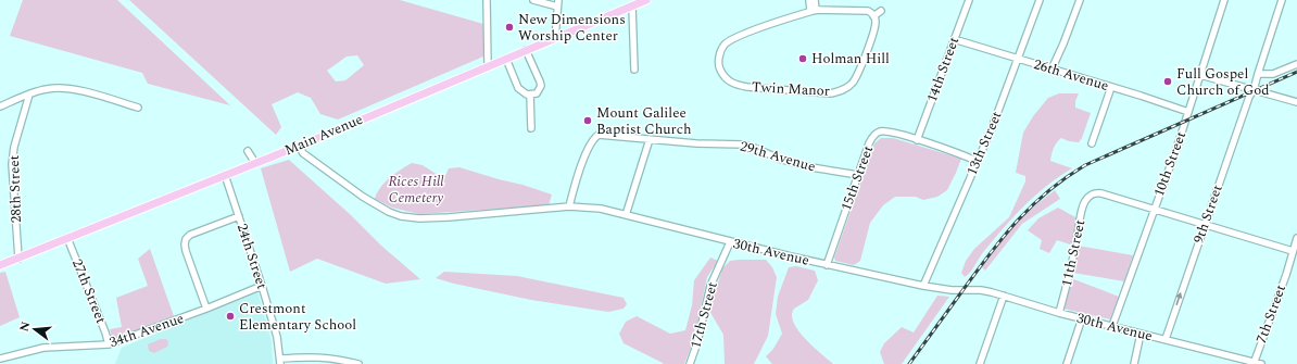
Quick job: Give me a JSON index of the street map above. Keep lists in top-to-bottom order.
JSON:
{
  "streets": {
    "main road": ["Main Avenue"],
    "street": [
      "14th Street",
      "26th Avenue",
      "Twin Manor",
      "13th Street",
      "29th Avenue",
      "10th Street",
      "15th Street",
      "28th Street",
      "9th Street",
      "30th Avenue",
      "11th Street",
      "24th Street",
      "27th Street",
      "7th Street",
      "17th Street",
      "34th Avenue"
    ]
  },
  "crossings": [
    ["14th Street", "26th Avenue"],
    ["14th Street", "15th Street"],
    ["26th Avenue", "13th Street"],
    ["26th Avenue", "10th Street"],
    ["Main Avenue", "28th Street"],
    ["Main Avenue", "30th Avenue"],
    ["Main Avenue", "24th Street"],
    ["Main Avenue", "27th Street"],
    ["13th Street", "30th Avenue"],
    ["29th Avenue", "15th Street"],
    ["29th Avenue", "30th Avenue"],
    ["10th Street", "30th Avenue"],
    ["10th Street", "11th Street"],
    ["15th Street", "30th Avenue"],
    ["9th Street", "30th Avenue"],
    ["30th Avenue", "11th Street"],
    ["30th Avenue", "7th Street"],
    ["30th Avenue", "17th Street"],
    ["24th Street", "34th Avenue"],
    ["27th Street", "34th Avenue"]
  ],
  "one_way": ["9th Street"],
  "parks": ["Rices Hill Cemetery"],
  "places": [
    "New Dimensions Worship Center",
    "Holman Hill",
    "Full Gospel Church of God",
    "Mount Galilee Baptist Church",
    "Crestmont Elementary School"
  ],
  "north": "left"
}
